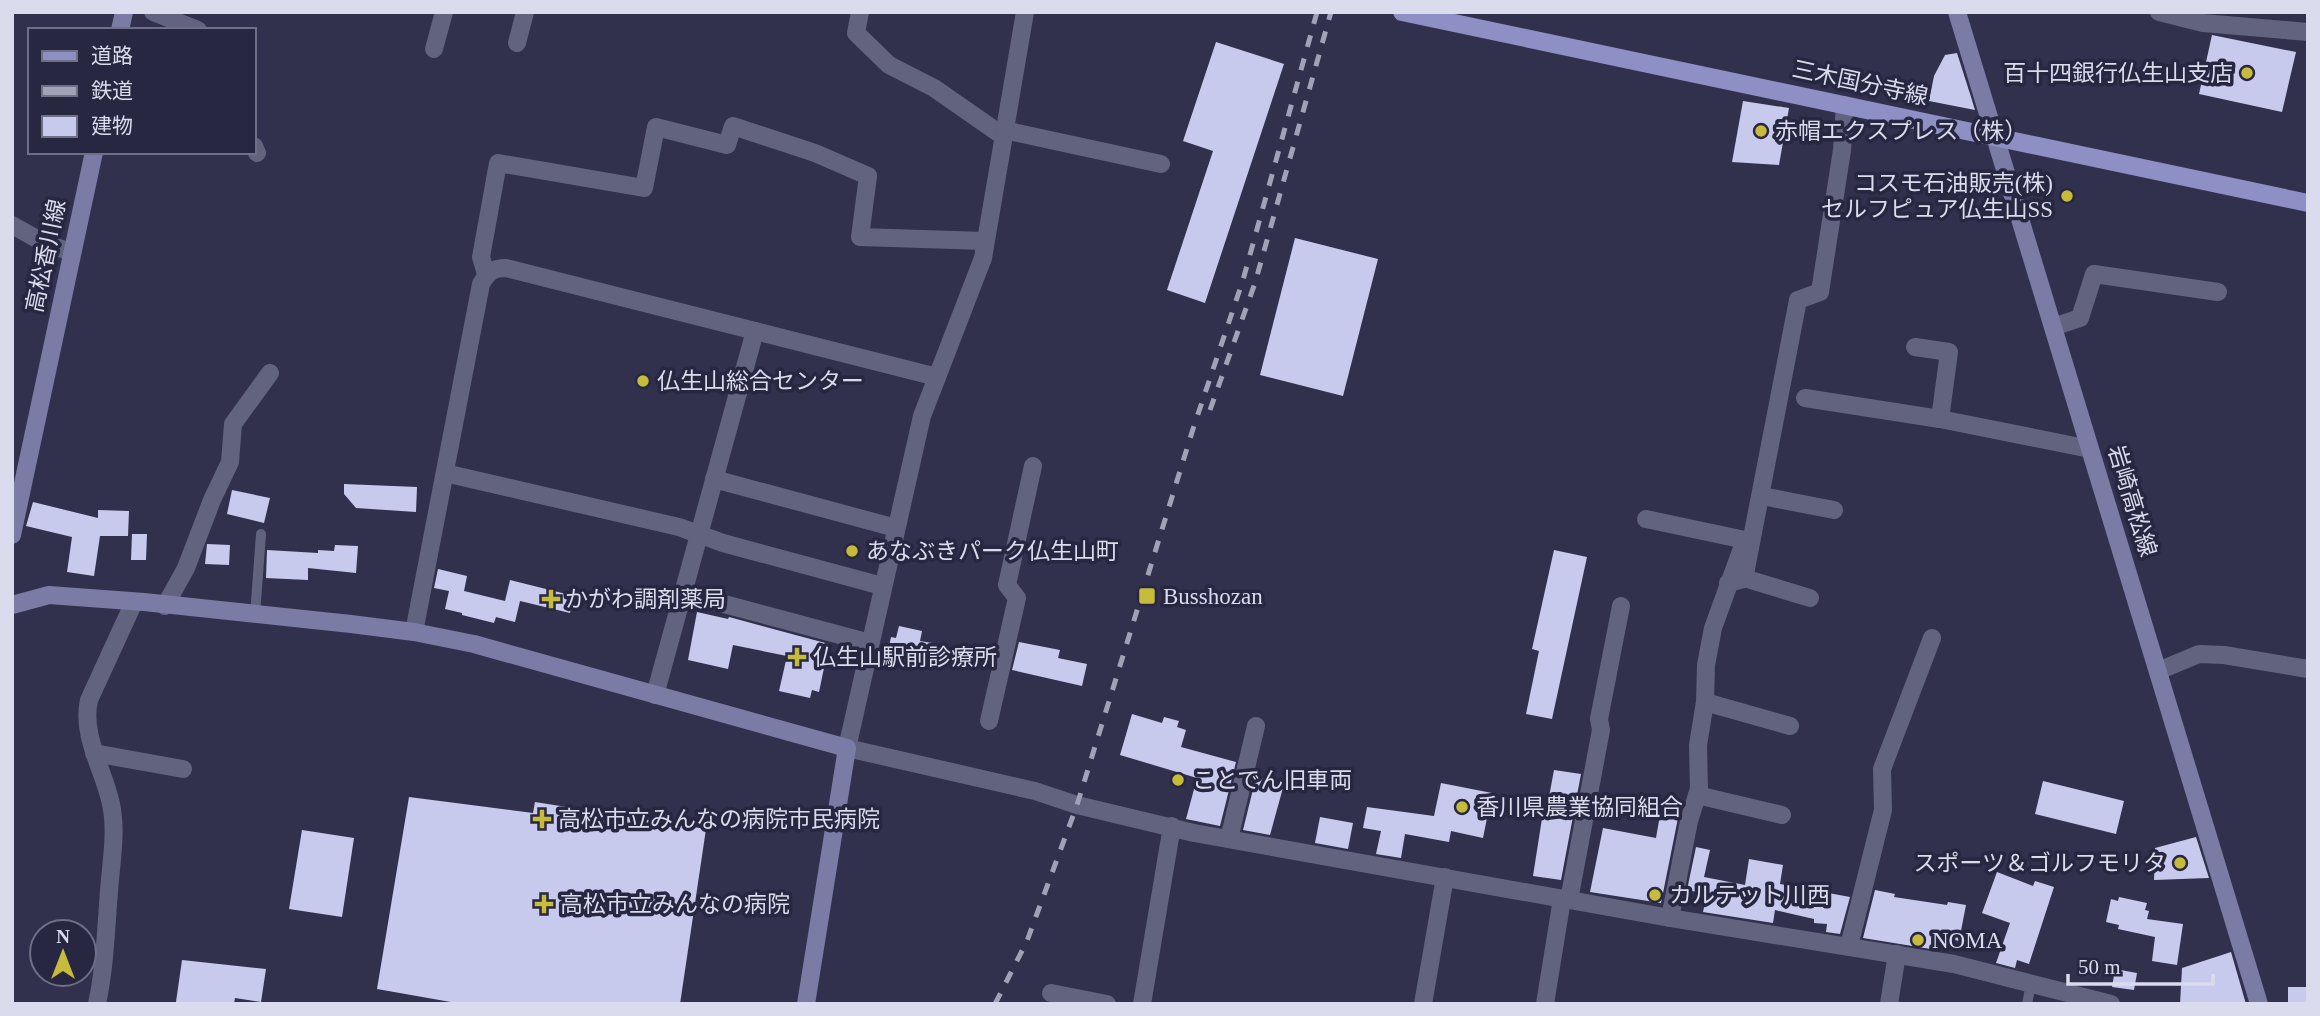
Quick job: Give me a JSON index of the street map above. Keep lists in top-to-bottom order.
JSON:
{
  "streets": {
    "main road": ["三木国分寺線", "高松香川線", "岩崎高松線"]
  },
  "crossings": [
    ["三木国分寺線", "岩崎高松線"]
  ],
  "places": {
    "other": [
      "百十四銀行仏生山支店",
      "赤帽エクスプレス（株）",
      "コスモ石油販売(株) セルフピュア仏生山SS",
      "仏生山総合センター",
      "あなぶきパーク仏生山町",
      "ことでん旧車両",
      "香川県農業協同組合",
      "スポーツ＆ゴルフモリタ",
      "カルテット川西",
      "NOMA"
    ],
    "transit": ["Busshozan"],
    "health": [
      "かがわ調剤薬局",
      "仏生山駅前診療所",
      "高松市立みんなの病院市民病院",
      "高松市立みんなの病院"
    ]
  },
  "legend": ["道路", "鉄道", "建物"],
  "scale_bar": "50 m",
  "north": "top"
}
